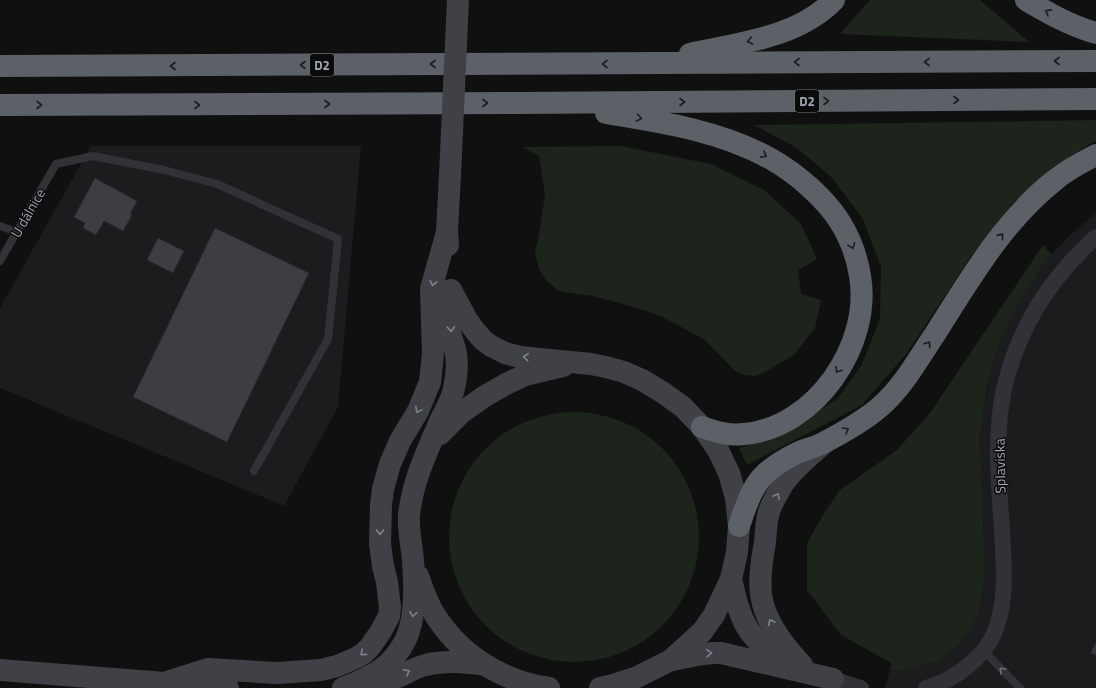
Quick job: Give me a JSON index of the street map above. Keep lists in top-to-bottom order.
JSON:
{
  "streets": {
    "highway": ["D2"],
    "street": ["Splaviska"],
    "lane": ["U dálnice"]
  }
}
